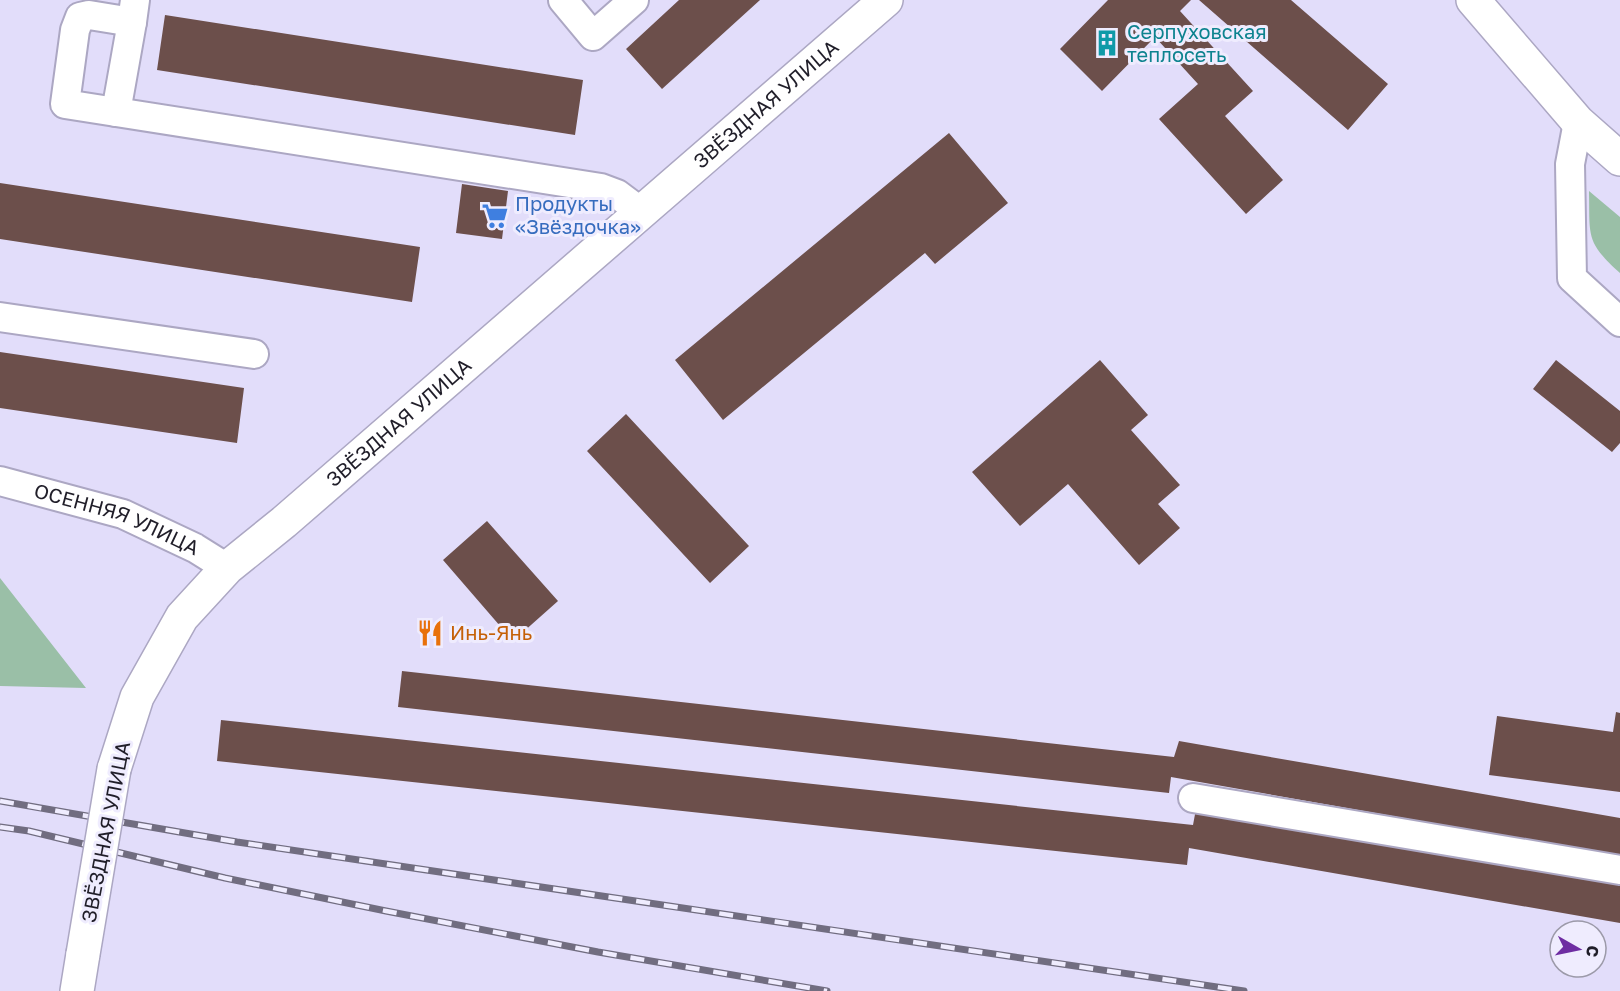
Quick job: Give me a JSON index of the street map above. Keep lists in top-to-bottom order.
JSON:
{
  "streets": {
    "main road": ["ЗВЁЗДНАЯ УЛИЦА"],
    "street": ["ОСЕННЯЯ УЛИЦА"]
  },
  "crossings": [
    ["ЗВЁЗДНАЯ УЛИЦА", "ОСЕННЯЯ УЛИЦА"]
  ],
  "places": {
    "building": ["Серпуховская теплосеть"],
    "supermarket": ["Продукты «Звёздочка»"],
    "restaurant": ["Инь-Янь"]
  },
  "north": "right"
}
